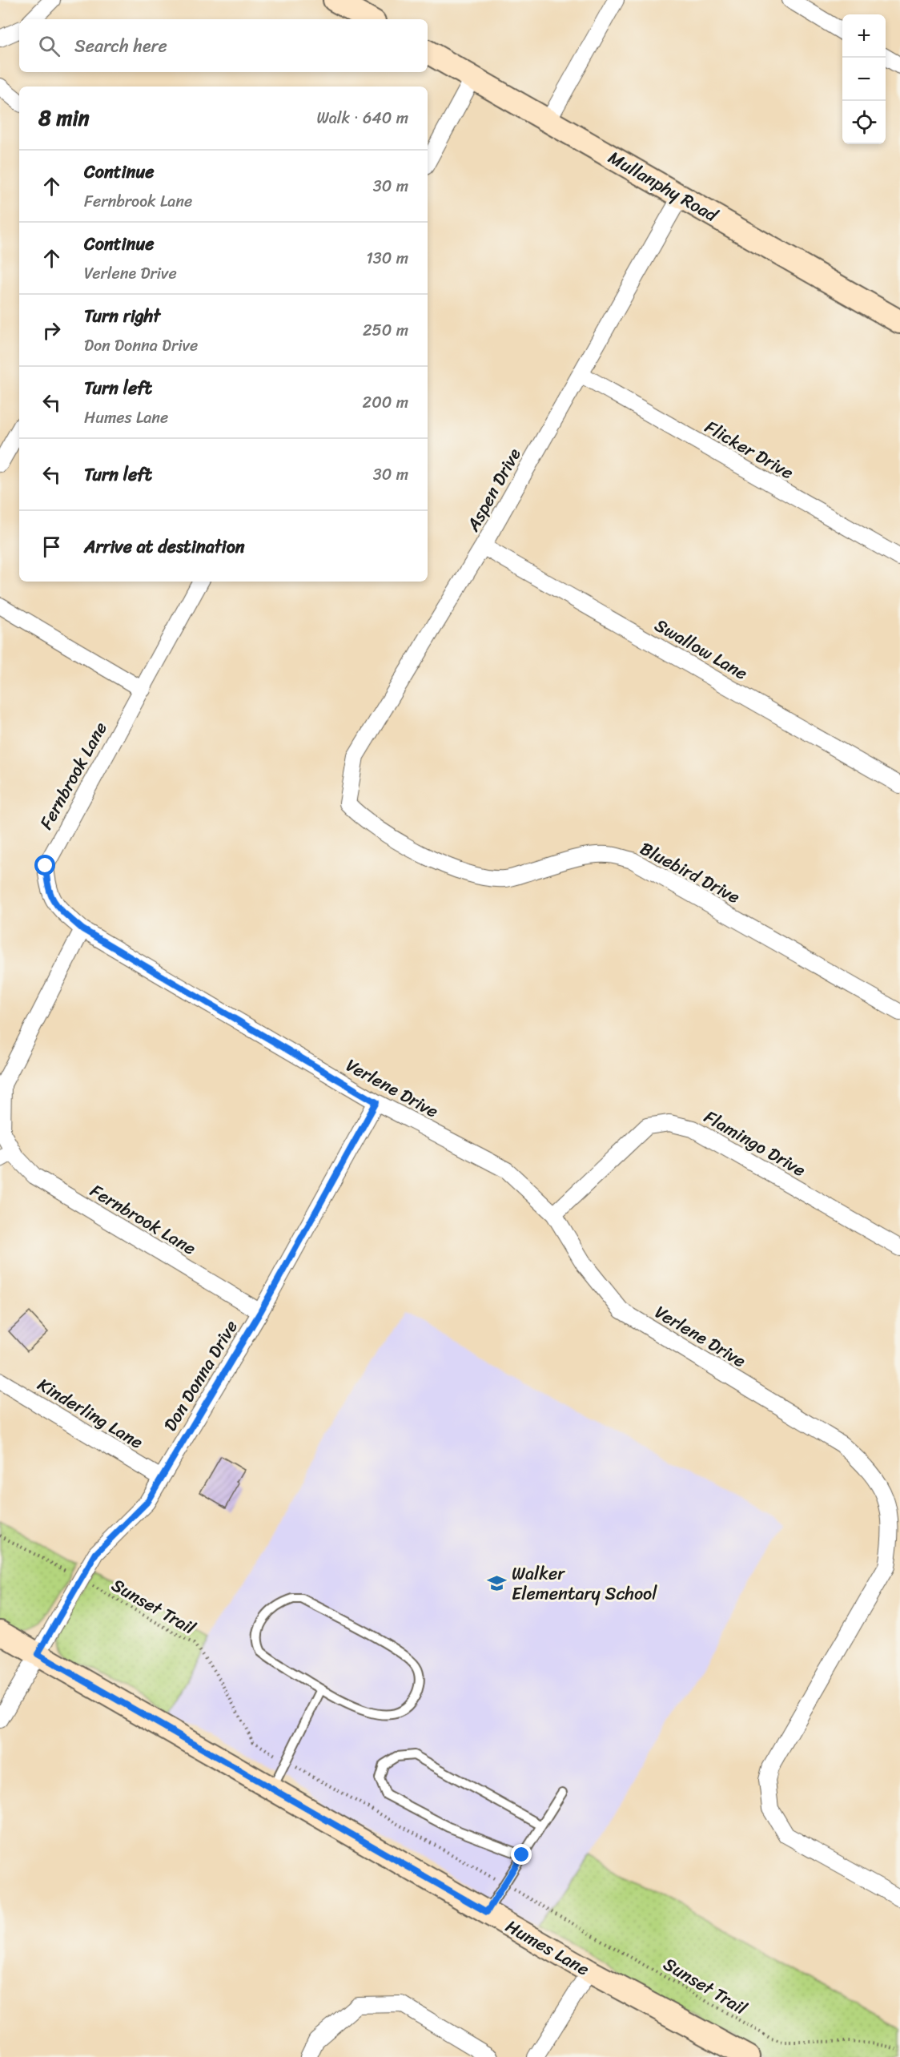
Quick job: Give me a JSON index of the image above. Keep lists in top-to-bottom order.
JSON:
{
  "streets": {
    "street": [
      "Mullanphy Road",
      "Flicker Drive",
      "Aspen Drive",
      "Swallow Lane",
      "Fernbrook Lane",
      "Bluebird Drive",
      "Verlene Drive",
      "Flamingo Drive",
      "Don Donna Drive",
      "Kinderling Lane",
      "Humes Lane"
    ],
    "path": ["Sunset Trail"]
  },
  "crossings": [
    ["Mullanphy Road", "Aspen Drive"],
    ["Flicker Drive", "Aspen Drive"],
    ["Aspen Drive", "Swallow Lane"],
    ["Aspen Drive", "Bluebird Drive"],
    ["Fernbrook Lane", "Verlene Drive"],
    ["Fernbrook Lane", "Don Donna Drive"],
    ["Verlene Drive", "Flamingo Drive"],
    ["Verlene Drive", "Don Donna Drive"],
    ["Don Donna Drive", "Kinderling Lane"],
    ["Don Donna Drive", "Humes Lane"]
  ],
  "places": {
    "school or university": ["Walker Elementary School"]
  },
  "page": {
    "map_buttons": ["+", "−"],
    "search": "Search here",
    "heading": ["8 min", "Walk · 640 m"],
    "list": [
      ["Continue", "Fernbrook Lane", "30 m"],
      ["Continue", "Verlene Drive", "130 m"],
      ["Turn right", "Don Donna Drive", "250 m"],
      ["Turn left", "Humes Lane", "200 m"],
      ["Turn left", "30 m"],
      "Arrive at destination"
    ]
  }
}
